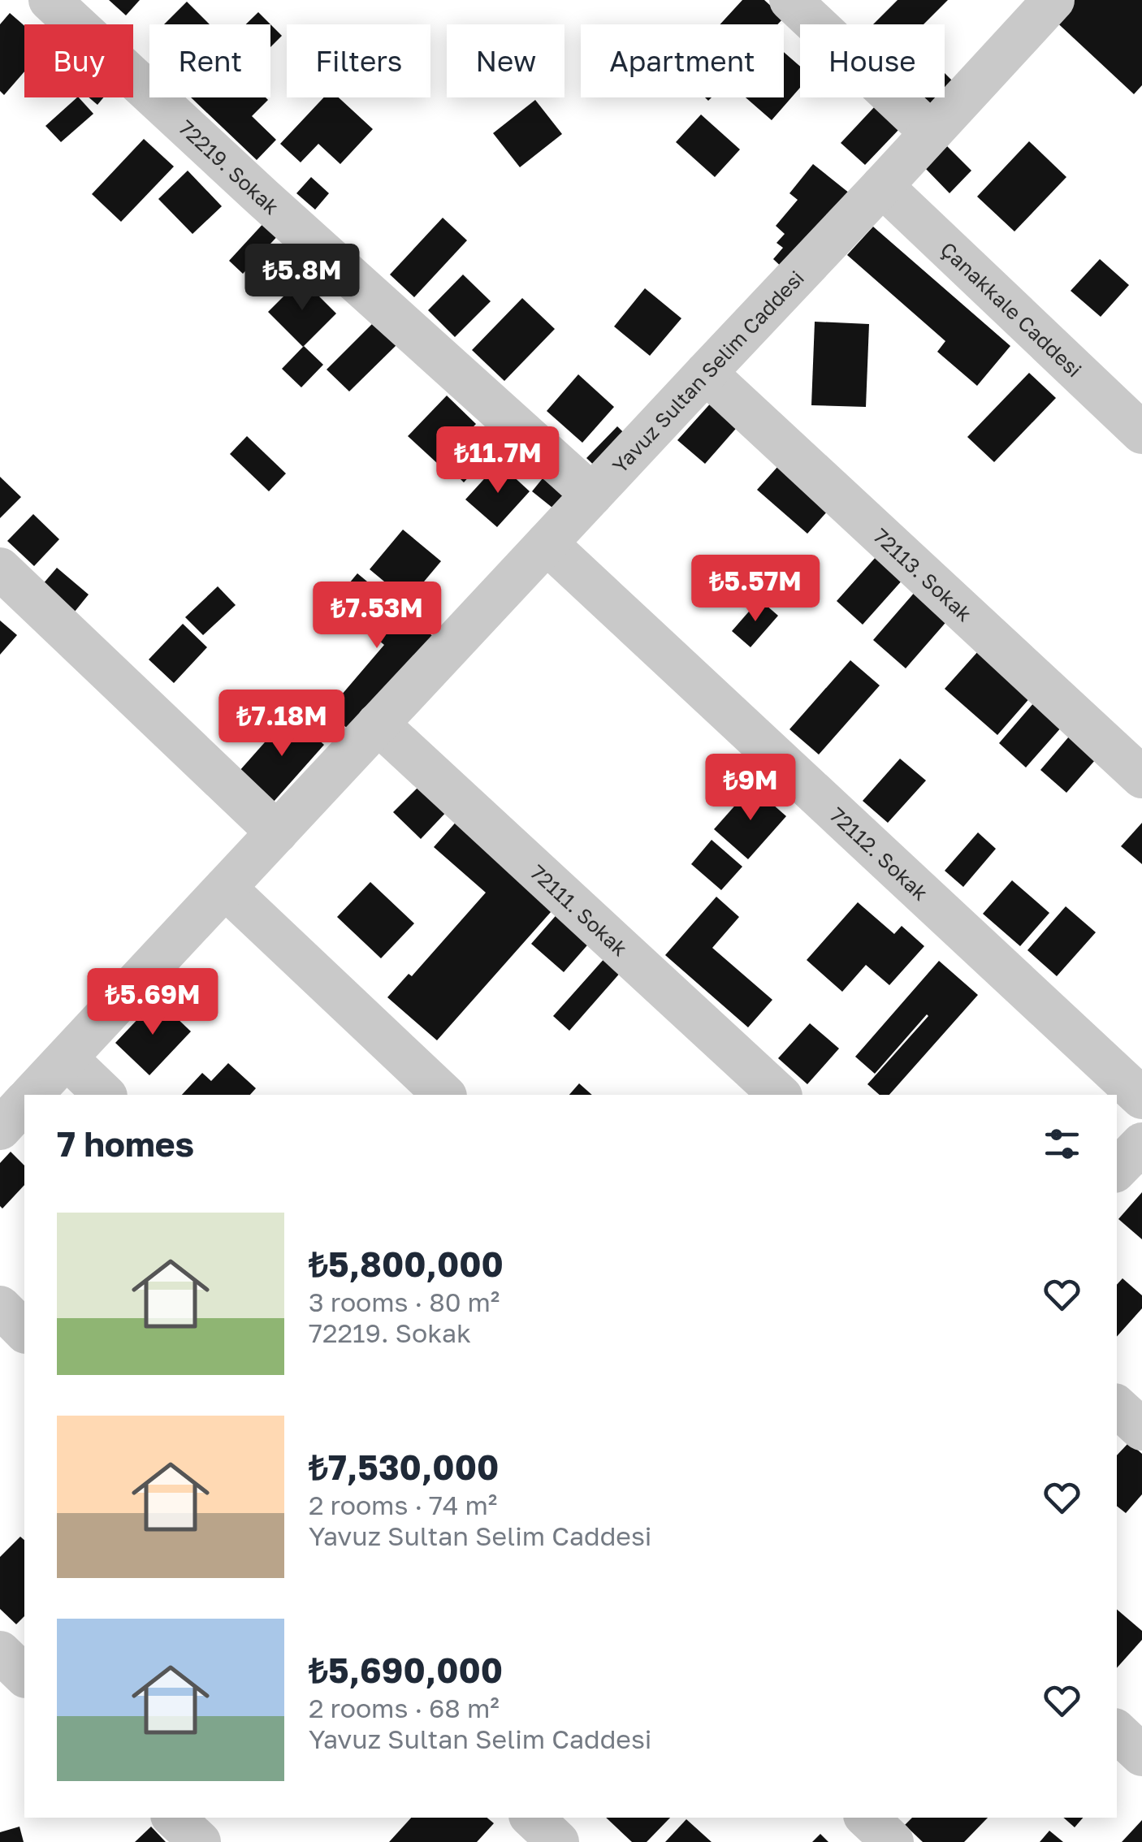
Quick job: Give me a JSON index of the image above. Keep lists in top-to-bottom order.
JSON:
{
  "streets": {
    "street": [
      "72219. Sokak",
      "Çanakkale Caddesi",
      "Yavuz Sultan Selim Caddesi",
      "72113. Sokak",
      "72112. Sokak",
      "72111. Sokak"
    ]
  },
  "crossings": [
    ["72219. Sokak", "Yavuz Sultan Selim Caddesi"],
    ["Çanakkale Caddesi", "Yavuz Sultan Selim Caddesi"],
    ["Yavuz Sultan Selim Caddesi", "72113. Sokak"],
    ["Yavuz Sultan Selim Caddesi", "72112. Sokak"],
    ["Yavuz Sultan Selim Caddesi", "72111. Sokak"]
  ],
  "page": {
    "chip": [
      "Buy",
      "Rent",
      "Filters",
      "New",
      "Apartment",
      "House"
    ],
    "price": [
      "₺5.8M",
      "₺11.7M",
      "₺5.57M",
      "₺7.53M",
      "₺7.18M",
      "₺9M",
      "₺5.69M"
    ],
    "heading": "7 homes",
    "list": [
      {
        "name": "₺5,800,000",
        "note": "3 rooms · 80 m² · 72219. Sokak"
      },
      {
        "name": "₺7,530,000",
        "note": "2 rooms · 74 m² · Yavuz Sultan Selim Caddesi"
      },
      {
        "name": "₺5,690,000",
        "note": "2 rooms · 68 m² · Yavuz Sultan Selim Caddesi"
      }
    ]
  }
}
